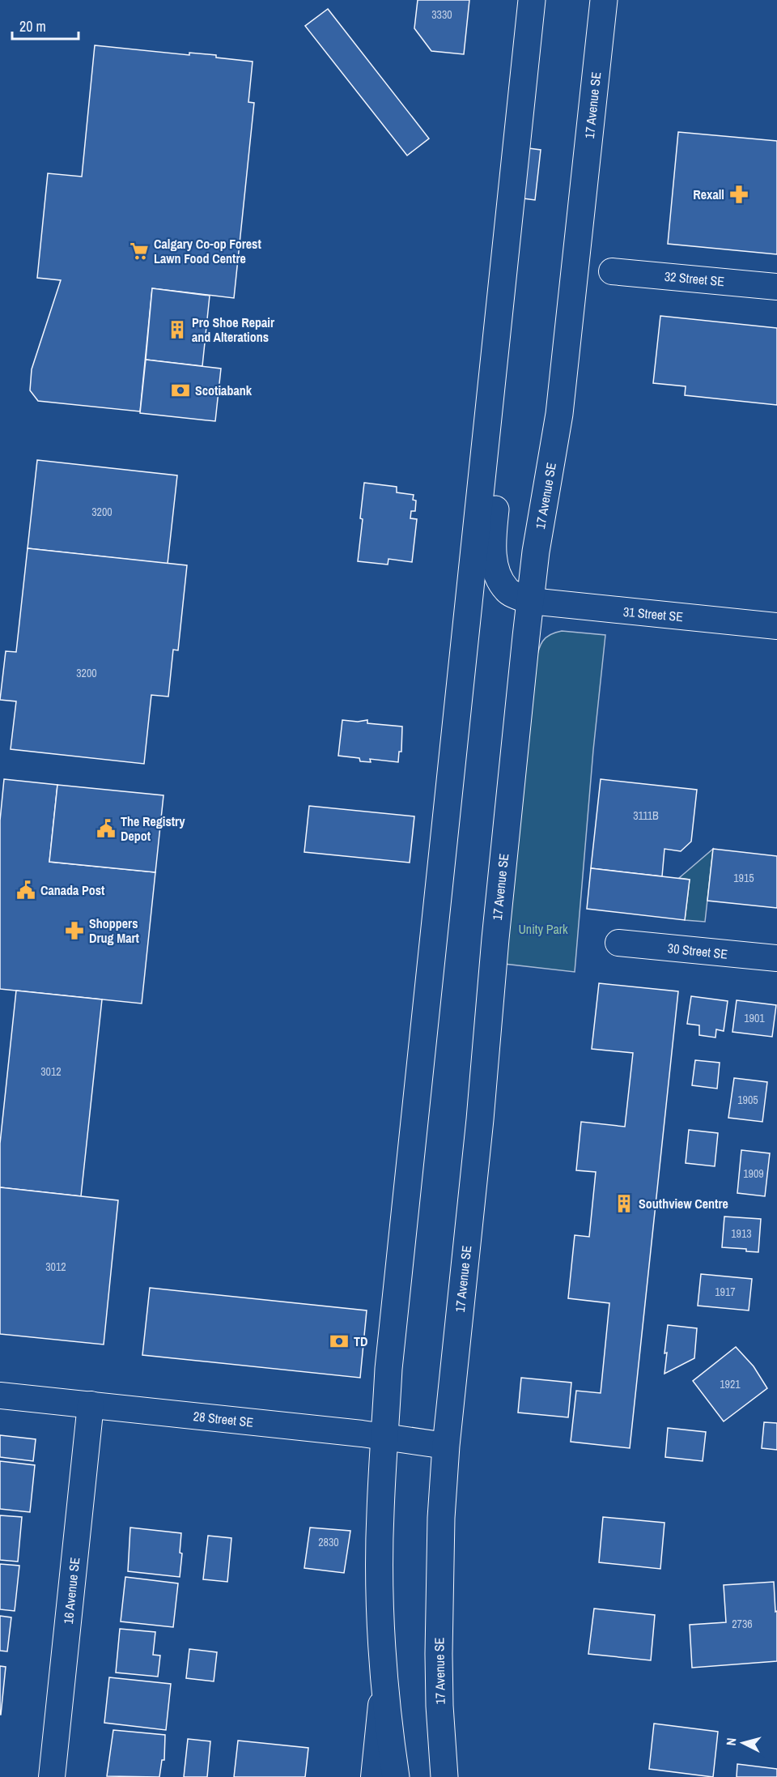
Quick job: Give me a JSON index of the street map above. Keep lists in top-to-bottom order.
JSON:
{
  "streets": {
    "main road": ["17 Avenue SE"],
    "street": [
      "32 Street SE",
      "31 Street SE",
      "30 Street SE",
      "28 Street SE",
      "16 Avenue SE"
    ]
  },
  "crossings": [
    ["17 Avenue SE", "31 Street SE"],
    ["17 Avenue SE", "28 Street SE"],
    ["28 Street SE", "16 Avenue SE"]
  ],
  "parks": ["Unity Park"],
  "places": {
    "pharmacy": ["Rexall", "Shoppers Drug Mart"],
    "supermarket": ["Calgary Co-op Forest Lawn Food Centre"],
    "building": ["Pro Shoe Repair and Alterations", "Southview Centre"],
    "bank": ["Scotiabank", "TD"],
    "public building": ["The Registry Depot", "Canada Post"]
  },
  "house_numbers": [
    "3330",
    "3200",
    "3200",
    "3111B",
    "1915",
    "1901",
    "3012",
    "1905",
    "1909",
    "1913",
    "3012",
    "1917",
    "1921",
    "2830",
    "2736"
  ],
  "scale_bar": "20 m",
  "north": "left"
}
